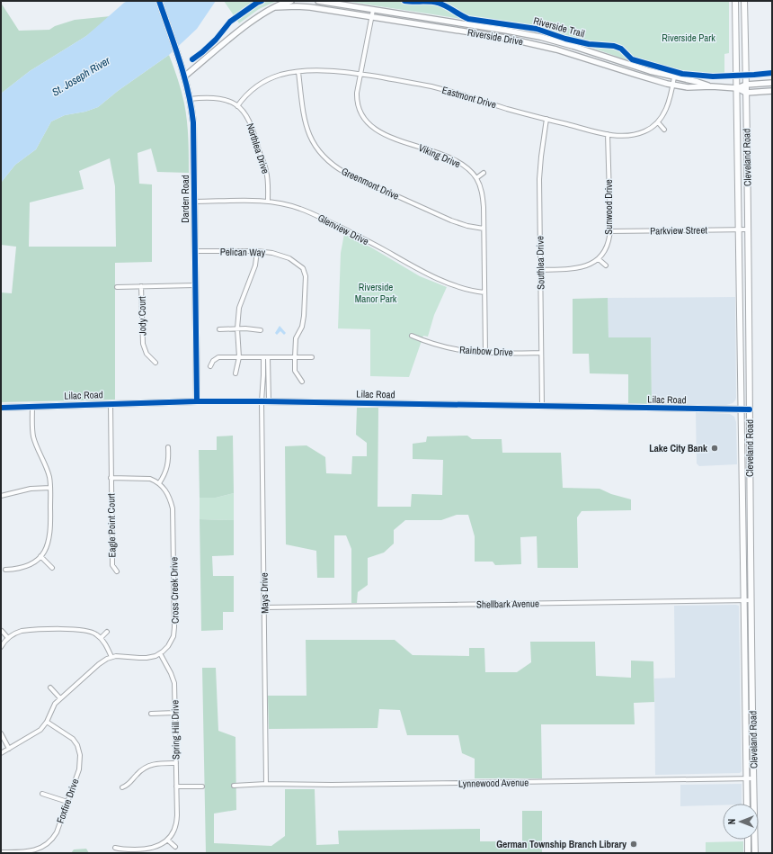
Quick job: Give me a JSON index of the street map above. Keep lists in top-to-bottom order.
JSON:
{
  "streets": {
    "main road": ["Cleveland Road"],
    "street": [
      "Riverside Drive",
      "Eastmont Drive",
      "Northlea Drive",
      "Viking Drive",
      "Greenmont Drive",
      "Darden Road",
      "Sunwood Drive",
      "Glenview Drive",
      "Parkview Street",
      "Pelican Way",
      "Southlea Drive",
      "Jody Court",
      "Rainbow Drive",
      "Lilac Road",
      "Eagle Point Court",
      "Cross Creek Drive",
      "Mays Drive",
      "Shellbark Avenue",
      "Spring Hill Drive",
      "Lynnewood Avenue",
      "Foxfire Drive"
    ],
    "cycle path": ["Riverside Trail"]
  },
  "crossings": [
    ["Riverside Drive", "Eastmont Drive"],
    ["Riverside Drive", "Viking Drive"],
    ["Riverside Drive", "Cleveland Road"],
    ["Riverside Drive", "Darden Road"],
    ["Eastmont Drive", "Northlea Drive"],
    ["Eastmont Drive", "Viking Drive"],
    ["Eastmont Drive", "Greenmont Drive"],
    ["Eastmont Drive", "Sunwood Drive"],
    ["Eastmont Drive", "Southlea Drive"],
    ["Northlea Drive", "Glenview Drive"],
    ["Viking Drive", "Greenmont Drive"],
    ["Viking Drive", "Glenview Drive"],
    ["Viking Drive", "Rainbow Drive"],
    ["Cleveland Road", "Parkview Street"],
    ["Cleveland Road", "Lilac Road"],
    ["Cleveland Road", "Shellbark Avenue"],
    ["Cleveland Road", "Lynnewood Avenue"],
    ["Darden Road", "Glenview Drive"],
    ["Darden Road", "Pelican Way"],
    ["Darden Road", "Lilac Road"],
    ["Sunwood Drive", "Parkview Street"],
    ["Southlea Drive", "Rainbow Drive"],
    ["Southlea Drive", "Lilac Road"],
    ["Lilac Road", "Eagle Point Court"],
    ["Lilac Road", "Mays Drive"],
    ["Cross Creek Drive", "Spring Hill Drive"],
    ["Mays Drive", "Shellbark Avenue"],
    ["Mays Drive", "Lynnewood Avenue"]
  ],
  "water": ["St. Joseph River"],
  "parks": ["Riverside Park", "Riverside Manor Park"],
  "places": ["Lake City Bank", "German Township Branch Library"],
  "north": "left"
}
